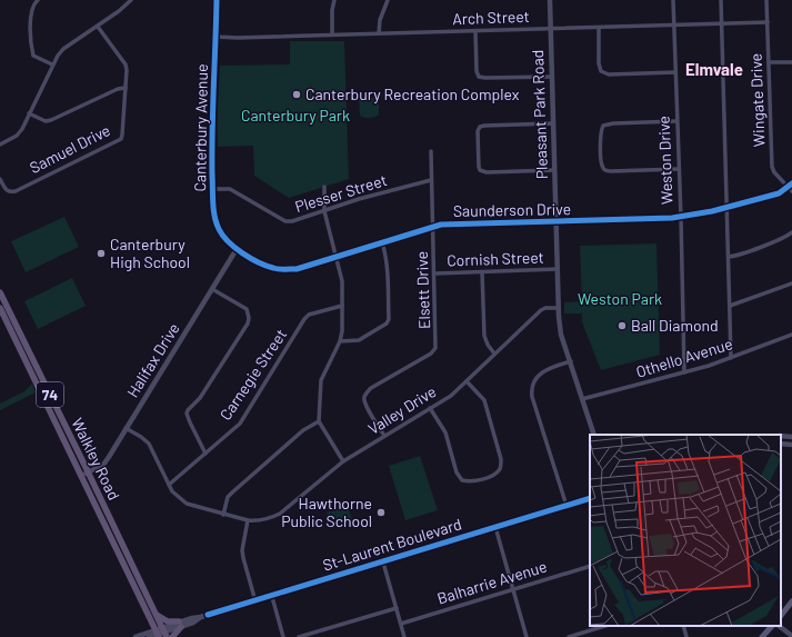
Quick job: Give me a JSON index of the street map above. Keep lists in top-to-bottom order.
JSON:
{
  "streets": {
    "main road": ["74", "Walkley Road"],
    "street": [
      "Arch Street",
      "Wingate Drive",
      "Pleasant Park Road",
      "Canterbury Avenue",
      "Samuel Drive",
      "Weston Drive",
      "Plesser Street",
      "Saunderson Drive",
      "Cornish Street",
      "Elsett Drive",
      "Othello Avenue",
      "Halifax Drive",
      "Carnegie Street",
      "Valley Drive",
      "St-Laurent Boulevard",
      "Balharrie Avenue"
    ]
  },
  "crossings": [
    ["Arch Street", "Wingate Drive"],
    ["Arch Street", "Pleasant Park Road"],
    ["Arch Street", "Canterbury Avenue"],
    ["Arch Street", "Weston Drive"],
    ["Wingate Drive", "Saunderson Drive"],
    ["Pleasant Park Road", "Saunderson Drive"],
    ["Pleasant Park Road", "Cornish Street"],
    ["Pleasant Park Road", "Othello Avenue"],
    ["Pleasant Park Road", "Valley Drive"],
    ["Canterbury Avenue", "Plesser Street"],
    ["Canterbury Avenue", "Saunderson Drive"],
    ["Canterbury Avenue", "Halifax Drive"],
    ["Weston Drive", "Saunderson Drive"],
    ["Weston Drive", "Othello Avenue"],
    ["Plesser Street", "Elsett Drive"],
    ["Saunderson Drive", "Elsett Drive"],
    ["Saunderson Drive", "Halifax Drive"],
    ["Cornish Street", "Elsett Drive"],
    ["Elsett Drive", "Valley Drive"],
    ["Halifax Drive", "Valley Drive"],
    ["Halifax Drive", "Walkley Road"],
    ["Carnegie Street", "Valley Drive"],
    ["Walkley Road", "St-Laurent Boulevard"]
  ],
  "districts": ["Elmvale"],
  "parks": ["Canterbury Park", "Weston Park"],
  "places": [
    "Canterbury Recreation Complex",
    "Canterbury High School",
    "Ball Diamond",
    "Hawthorne Public School"
  ]
}
